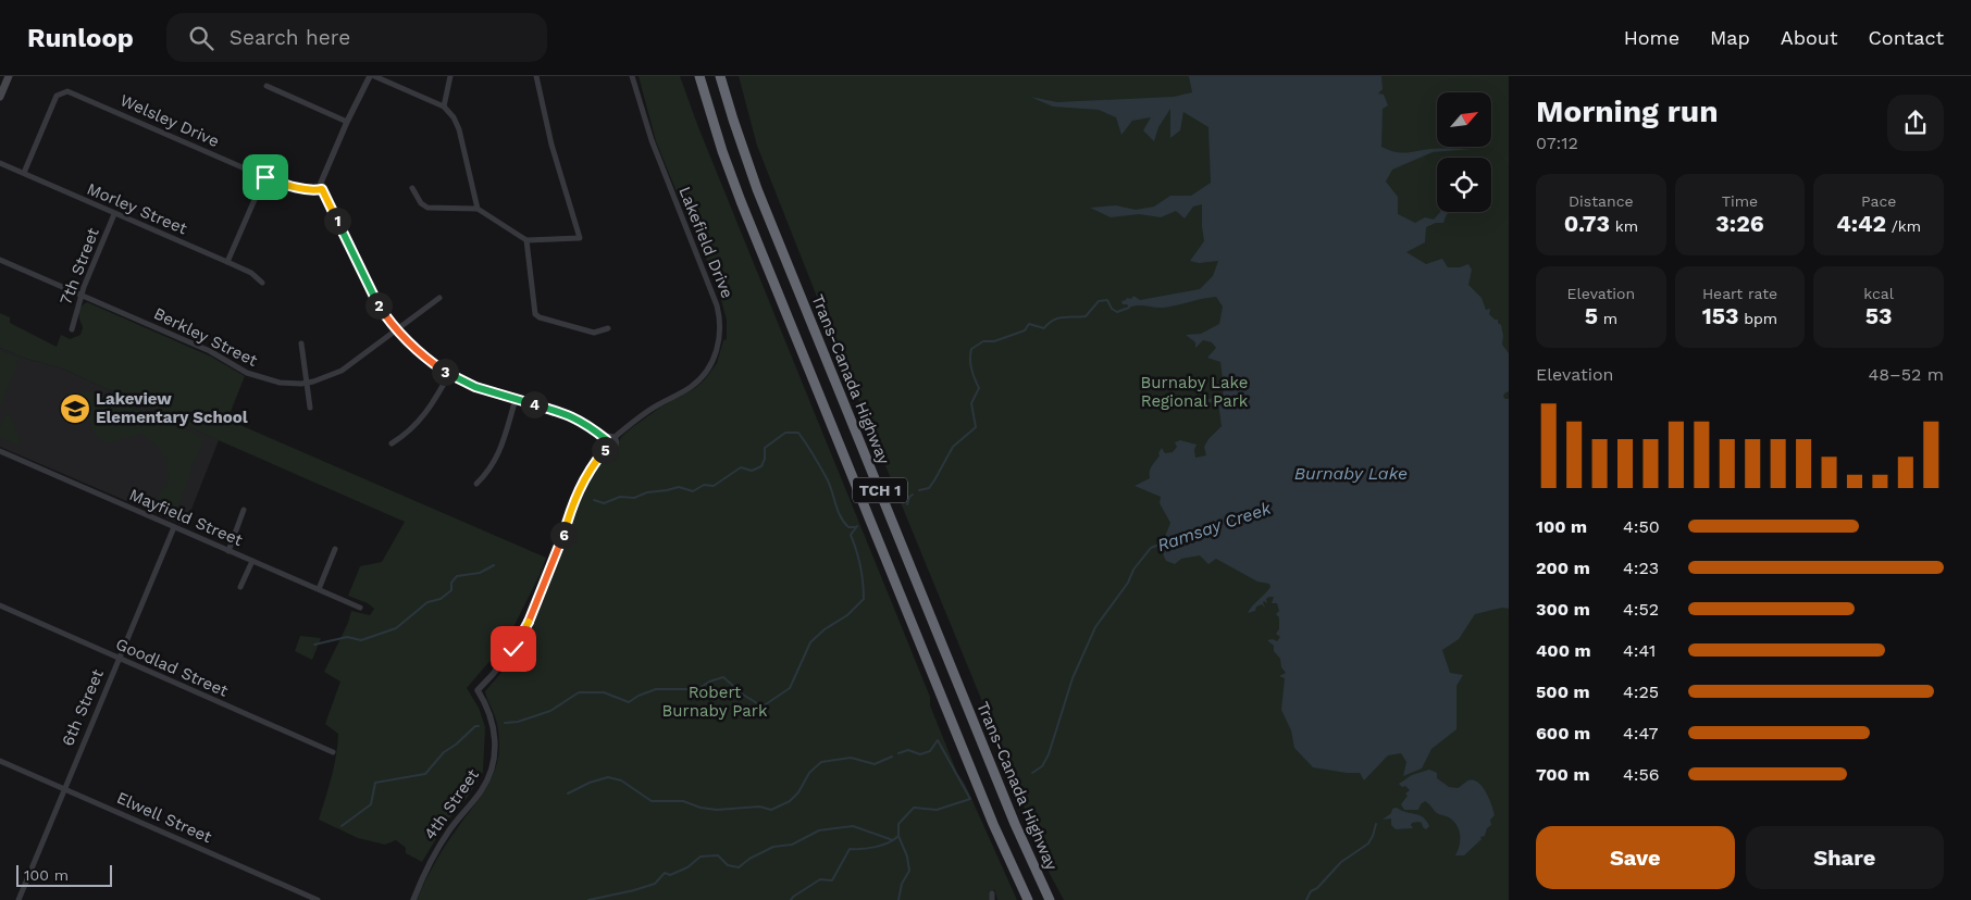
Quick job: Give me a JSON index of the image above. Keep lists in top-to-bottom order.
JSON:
{
  "streets": {
    "highway": ["Trans-Canada Highway", "TCH 1"],
    "street": [
      "Welsley Drive",
      "Morley Street",
      "Lakefield Drive",
      "7th Street",
      "Berkley Street",
      "Mayfield Street",
      "Goodlad Street",
      "6th Street",
      "4th Street",
      "Elwell Street"
    ]
  },
  "crossings": [
    ["Welsley Drive", "Morley Street"],
    ["Morley Street", "7th Street"],
    ["Lakefield Drive", "4th Street"],
    ["7th Street", "Berkley Street"],
    ["Mayfield Street", "6th Street"],
    ["Goodlad Street", "6th Street"],
    ["6th Street", "Elwell Street"]
  ],
  "water": ["Burnaby Lake", "Ramsay Creek"],
  "parks": ["Burnaby Lake Regional Park", "Robert Burnaby Park"],
  "places": {
    "school or university": ["Lakeview Elementary School"]
  },
  "scale_bar": "100 m",
  "north": "top right",
  "page": {
    "header": "Runloop",
    "search": "Search here",
    "nav": [
      "Home",
      "Map",
      "About",
      "Contact"
    ],
    "heading": ["Morning run", "07:12"],
    "stats": [
      ["Distance", "0.73 km"],
      ["Time", "3:26"],
      ["Pace", "4:42 /km"],
      ["Elevation", "5 m"],
      ["Heart rate", "153 bpm"],
      ["kcal", "53"]
    ],
    "pins": [
      "1",
      "2",
      "3",
      "4",
      "5",
      "6"
    ],
    "chart": ["Elevation", "48–52 m"],
    "list": [
      {
        "name": "100 m",
        "note": "4:50"
      },
      {
        "name": "200 m",
        "note": "4:23"
      },
      {
        "name": "300 m",
        "note": "4:52"
      },
      {
        "name": "400 m",
        "note": "4:41"
      },
      {
        "name": "500 m",
        "note": "4:25"
      },
      {
        "name": "600 m",
        "note": "4:47"
      },
      {
        "name": "700 m",
        "note": "4:56"
      }
    ],
    "buttons": ["Save", "Share"],
    "scale": "100 m"
  }
}
